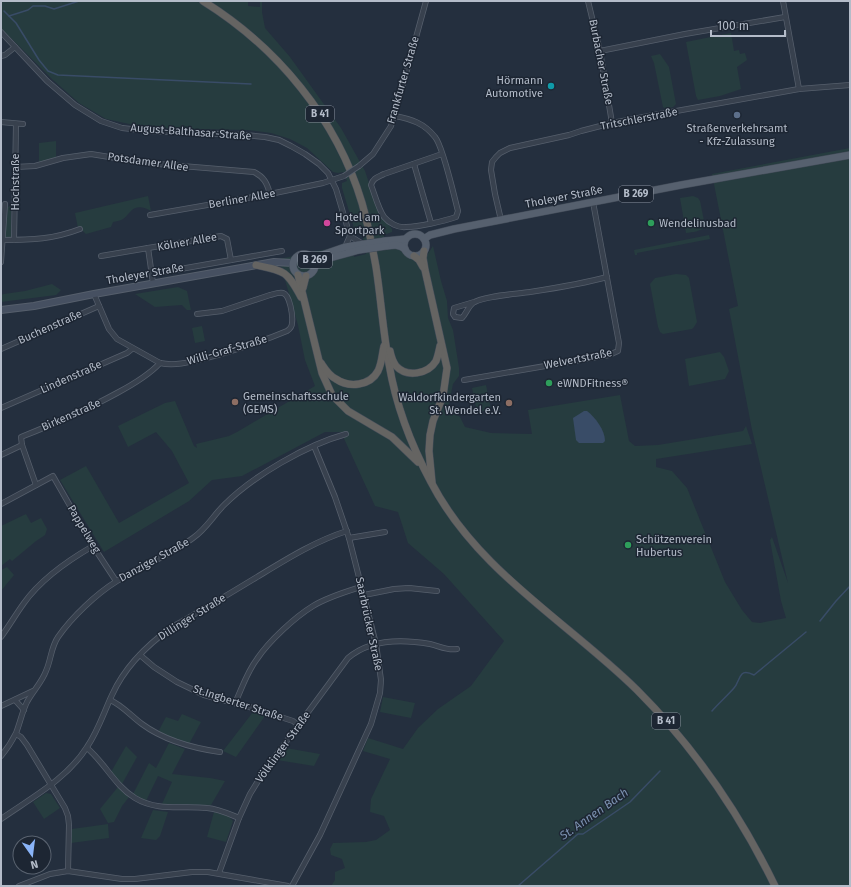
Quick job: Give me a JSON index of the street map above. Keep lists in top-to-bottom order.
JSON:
{
  "streets": {
    "highway": ["B 41"],
    "main road": ["B 269", "Tholeyer Straße"],
    "street": [
      "Burbacher Straße",
      "Frankfurter Straße",
      "Tritschlerstraße",
      "August-Balthasar-Straße",
      "Potsdamer Allee",
      "Hochstraße",
      "Berliner Allee",
      "Kölner Allee",
      "Buchenstraße",
      "Willi-Graf-Straße",
      "Welvertstraße",
      "Lindenstraße",
      "Birkenstraße",
      "Pappelweg",
      "Danziger Straße",
      "Dillinger Straße",
      "Saarbrücker Straße",
      "St.Ingberter Straße",
      "Völklinger Straße"
    ]
  },
  "crossings": [
    ["Burbacher Straße", "Tritschlerstraße"],
    ["Frankfurter Straße", "August-Balthasar-Straße"],
    ["Frankfurter Straße", "Berliner Allee"],
    ["Tritschlerstraße", "Tholeyer Straße"],
    ["August-Balthasar-Straße", "Berliner Allee"],
    ["Potsdamer Allee", "Hochstraße"],
    ["Potsdamer Allee", "Berliner Allee"],
    ["B 269", "Tholeyer Straße"],
    ["Tholeyer Straße", "Kölner Allee"],
    ["Tholeyer Straße", "Willi-Graf-Straße"],
    ["Tholeyer Straße", "Welvertstraße"],
    ["Buchenstraße", "Willi-Graf-Straße"],
    ["Willi-Graf-Straße", "Lindenstraße"],
    ["Willi-Graf-Straße", "Birkenstraße"],
    ["Pappelweg", "Danziger Straße"],
    ["Danziger Straße", "Saarbrücker Straße"],
    ["Dillinger Straße", "Saarbrücker Straße"],
    ["Dillinger Straße", "St.Ingberter Straße"],
    ["Saarbrücker Straße", "Völklinger Straße"],
    ["St.Ingberter Straße", "Völklinger Straße"]
  ],
  "water": ["St. Annen Bach"],
  "places": [
    "Hörmann Automotive",
    "Straßenverkehrsamt - Kfz-Zulassung",
    "Hotel am Sportpark",
    "Wendelinusbad",
    "eWNDFitness®",
    "Gemeinschaftsschule (GEMS)",
    "Waldorfkindergarten St. Wendel e.V.",
    "Schützenverein Hubertus"
  ],
  "scale_bar": "100 m",
  "north": "bottom"
}
